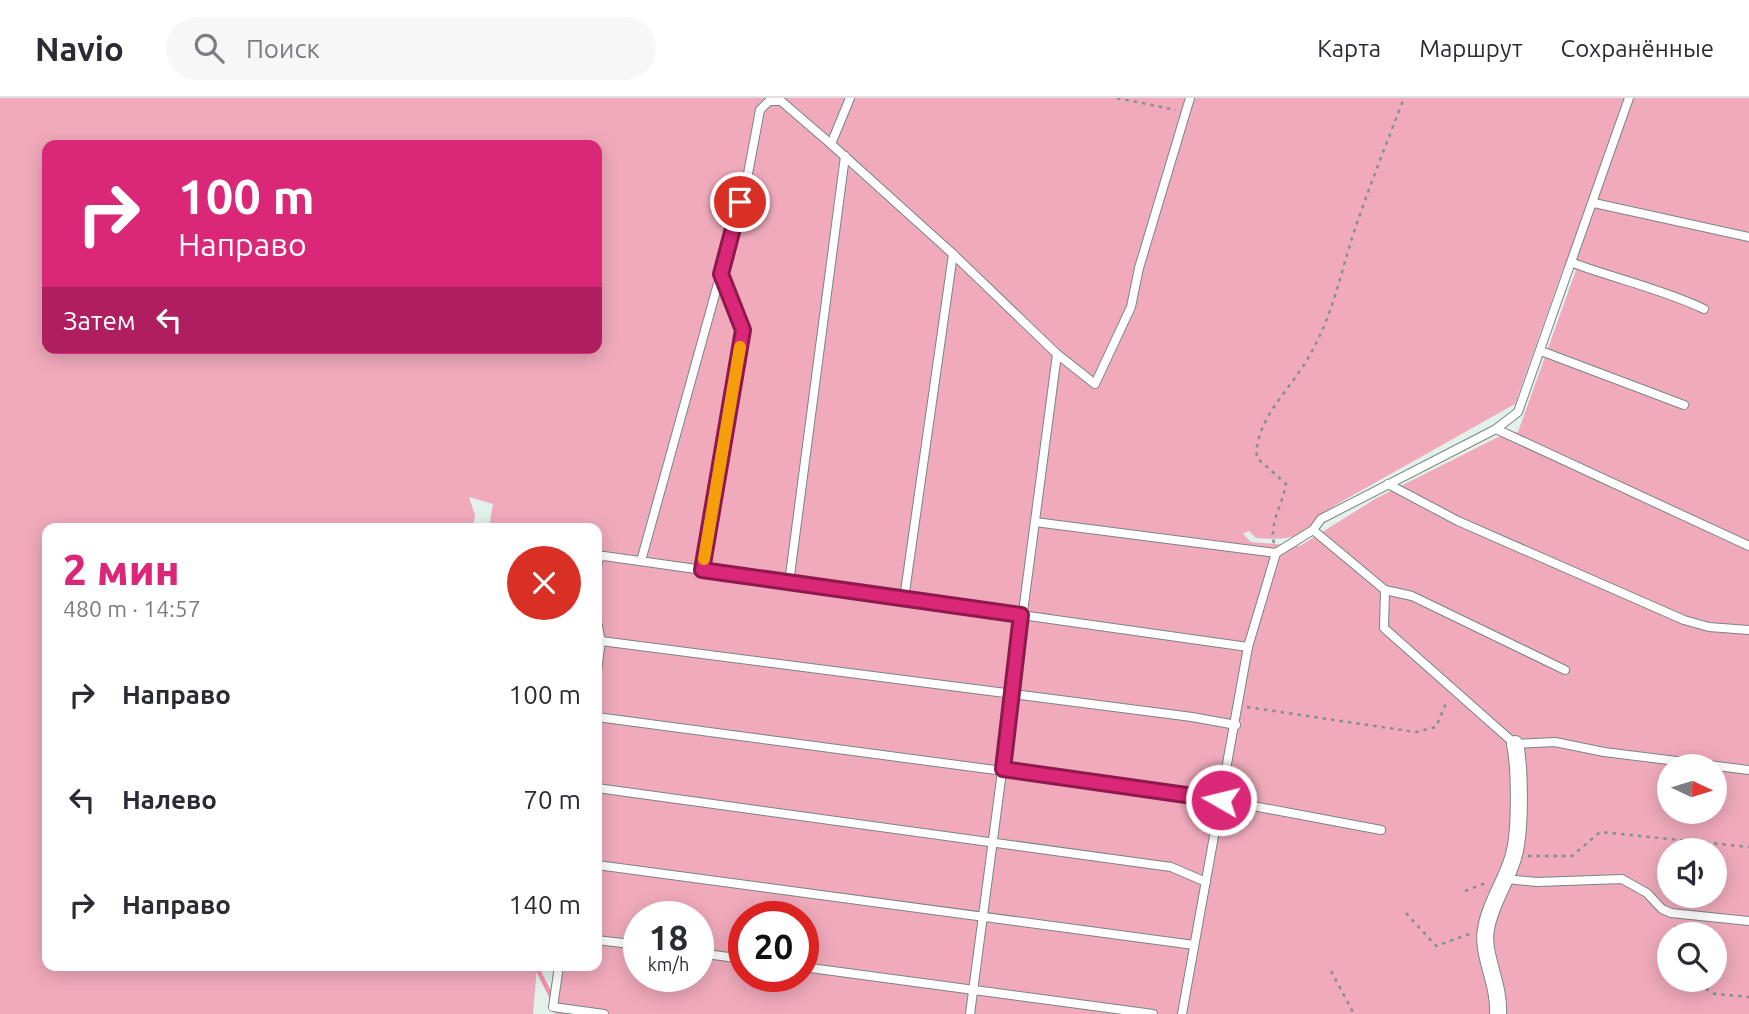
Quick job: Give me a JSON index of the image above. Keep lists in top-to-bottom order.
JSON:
{
  "north": "right",
  "page": {
    "header": "Navio",
    "search": "Поиск",
    "nav": ["Карта", "Маршрут", "Сохранённые"],
    "turn": ["100 m", "Направо"],
    "then": "Затем",
    "heading": ["2 мин", "480 m · 14:57"],
    "list": [
      {
        "name": "Направо",
        "value": "100 m"
      },
      {
        "name": "Налево",
        "value": "70 m"
      },
      {
        "name": "Направо",
        "value": "140 m"
      }
    ],
    "speed": "18 km/h",
    "limit": "20"
  }
}
